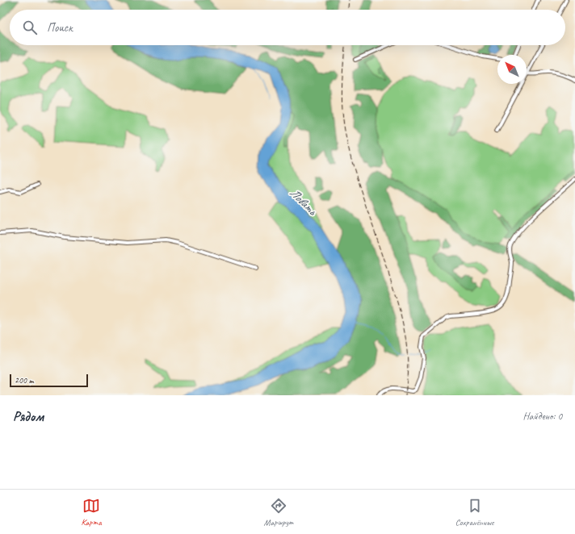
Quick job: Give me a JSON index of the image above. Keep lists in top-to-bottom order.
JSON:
{
  "water": ["Ловать"],
  "scale_bar": "200 m",
  "north": "top left",
  "page": {
    "search": "Поиск",
    "scale": "200 m",
    "heading": ["Рядом", "Найдено: 0"],
    "nav": ["Карта", "Маршрут", "Сохранённые"]
  }
}
